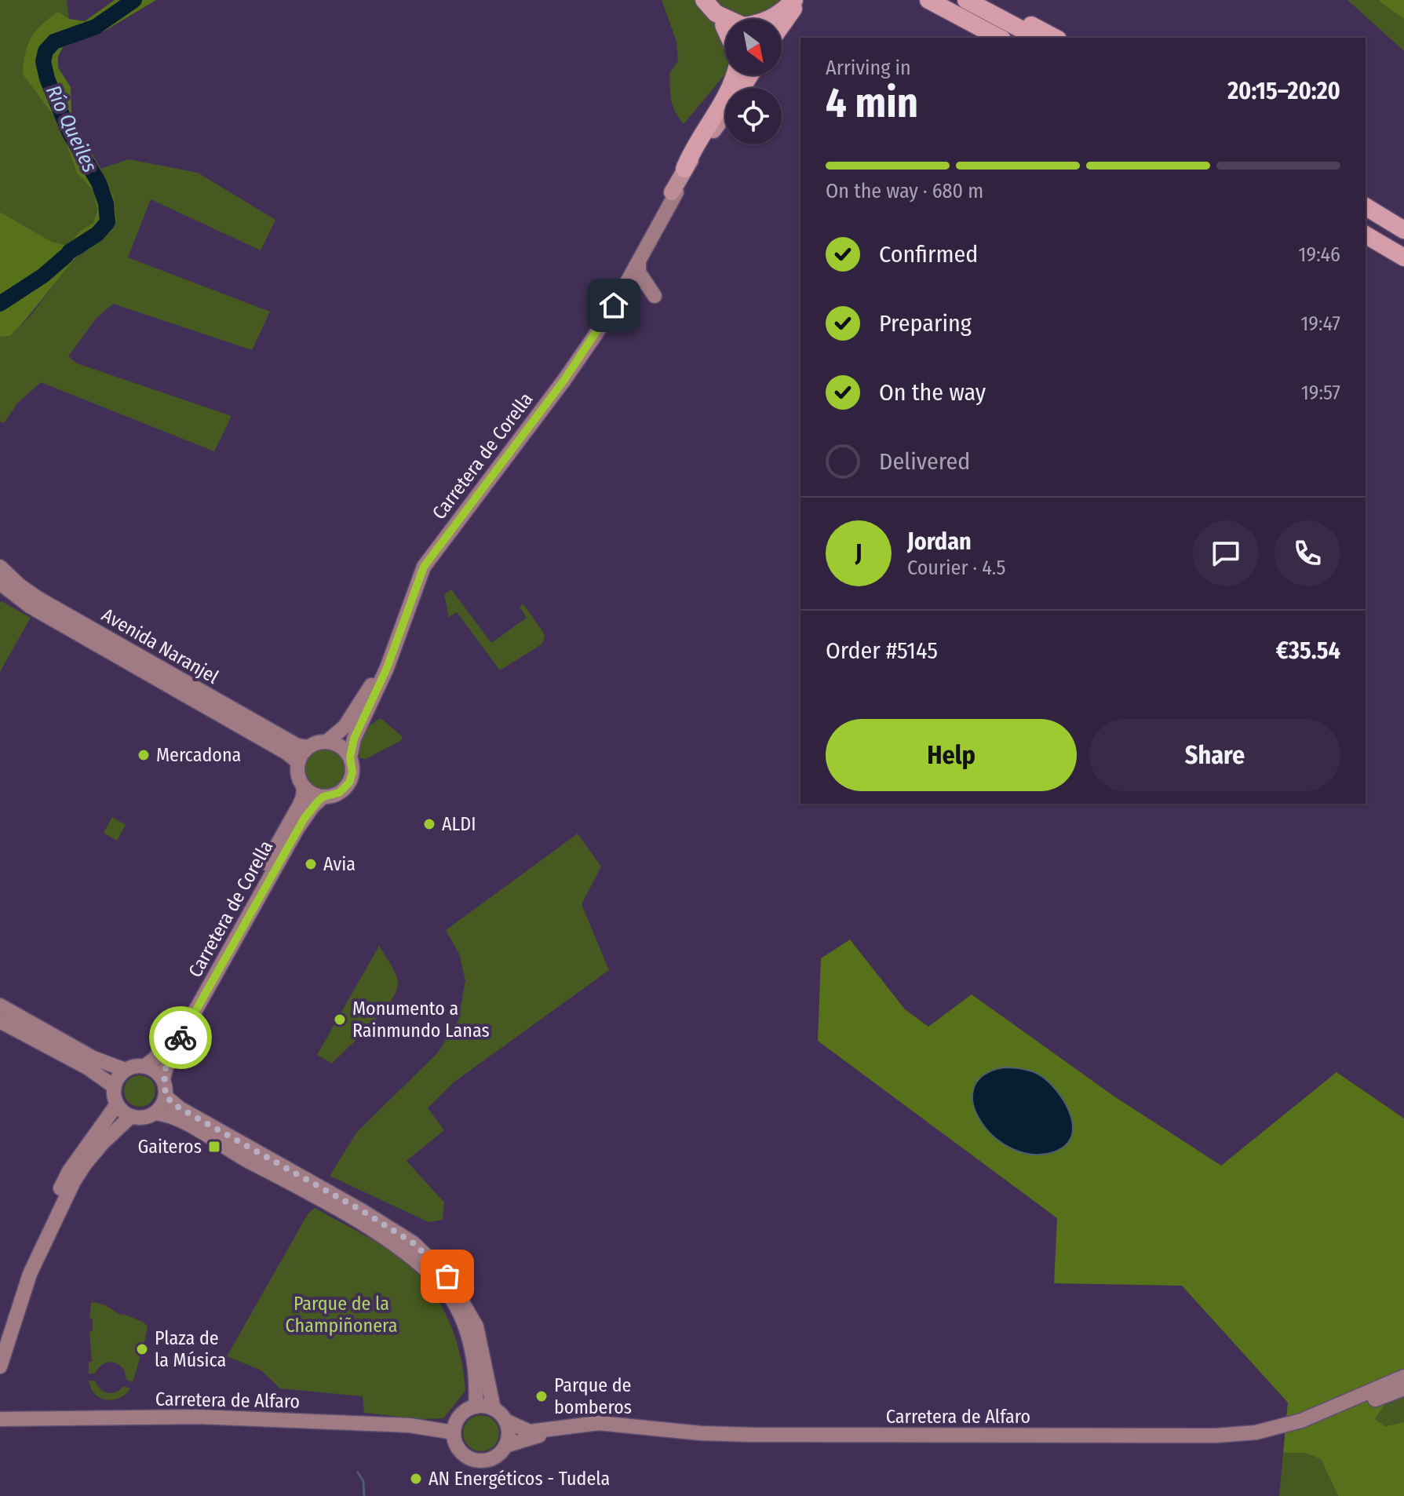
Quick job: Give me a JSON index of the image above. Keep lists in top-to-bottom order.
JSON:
{
  "streets": {
    "main road": ["Carretera de Corella", "Avenida Naranjel", "Carretera de Alfaro"]
  },
  "crossings": [
    ["Carretera de Corella", "Avenida Naranjel"]
  ],
  "water": ["Río Queiles"],
  "parks": ["Parque de la Champiñonera"],
  "places": {
    "other": [
      "Mercadona",
      "ALDI",
      "Avia",
      "Monumento a Rainmundo Lanas",
      "Plaza de la Música",
      "Parque de bomberos",
      "AN Energéticos - Tudela"
    ],
    "transit": ["Gaiteros"]
  },
  "north": "bottom right",
  "page": {
    "heading": ["4 min", "Arriving in", "20:15–20:20"],
    "panel": [
      "Jordan",
      "Courier · 4.5",
      "Order #5145",
      "€35.54"
    ],
    "bar": "On the way · 680 m",
    "list": [
      ["Confirmed", "19:46"],
      ["Preparing", "19:47"],
      ["On the way", "19:57"],
      "Delivered"
    ],
    "round": "J",
    "buttons": ["Help", "Share"]
  }
}
